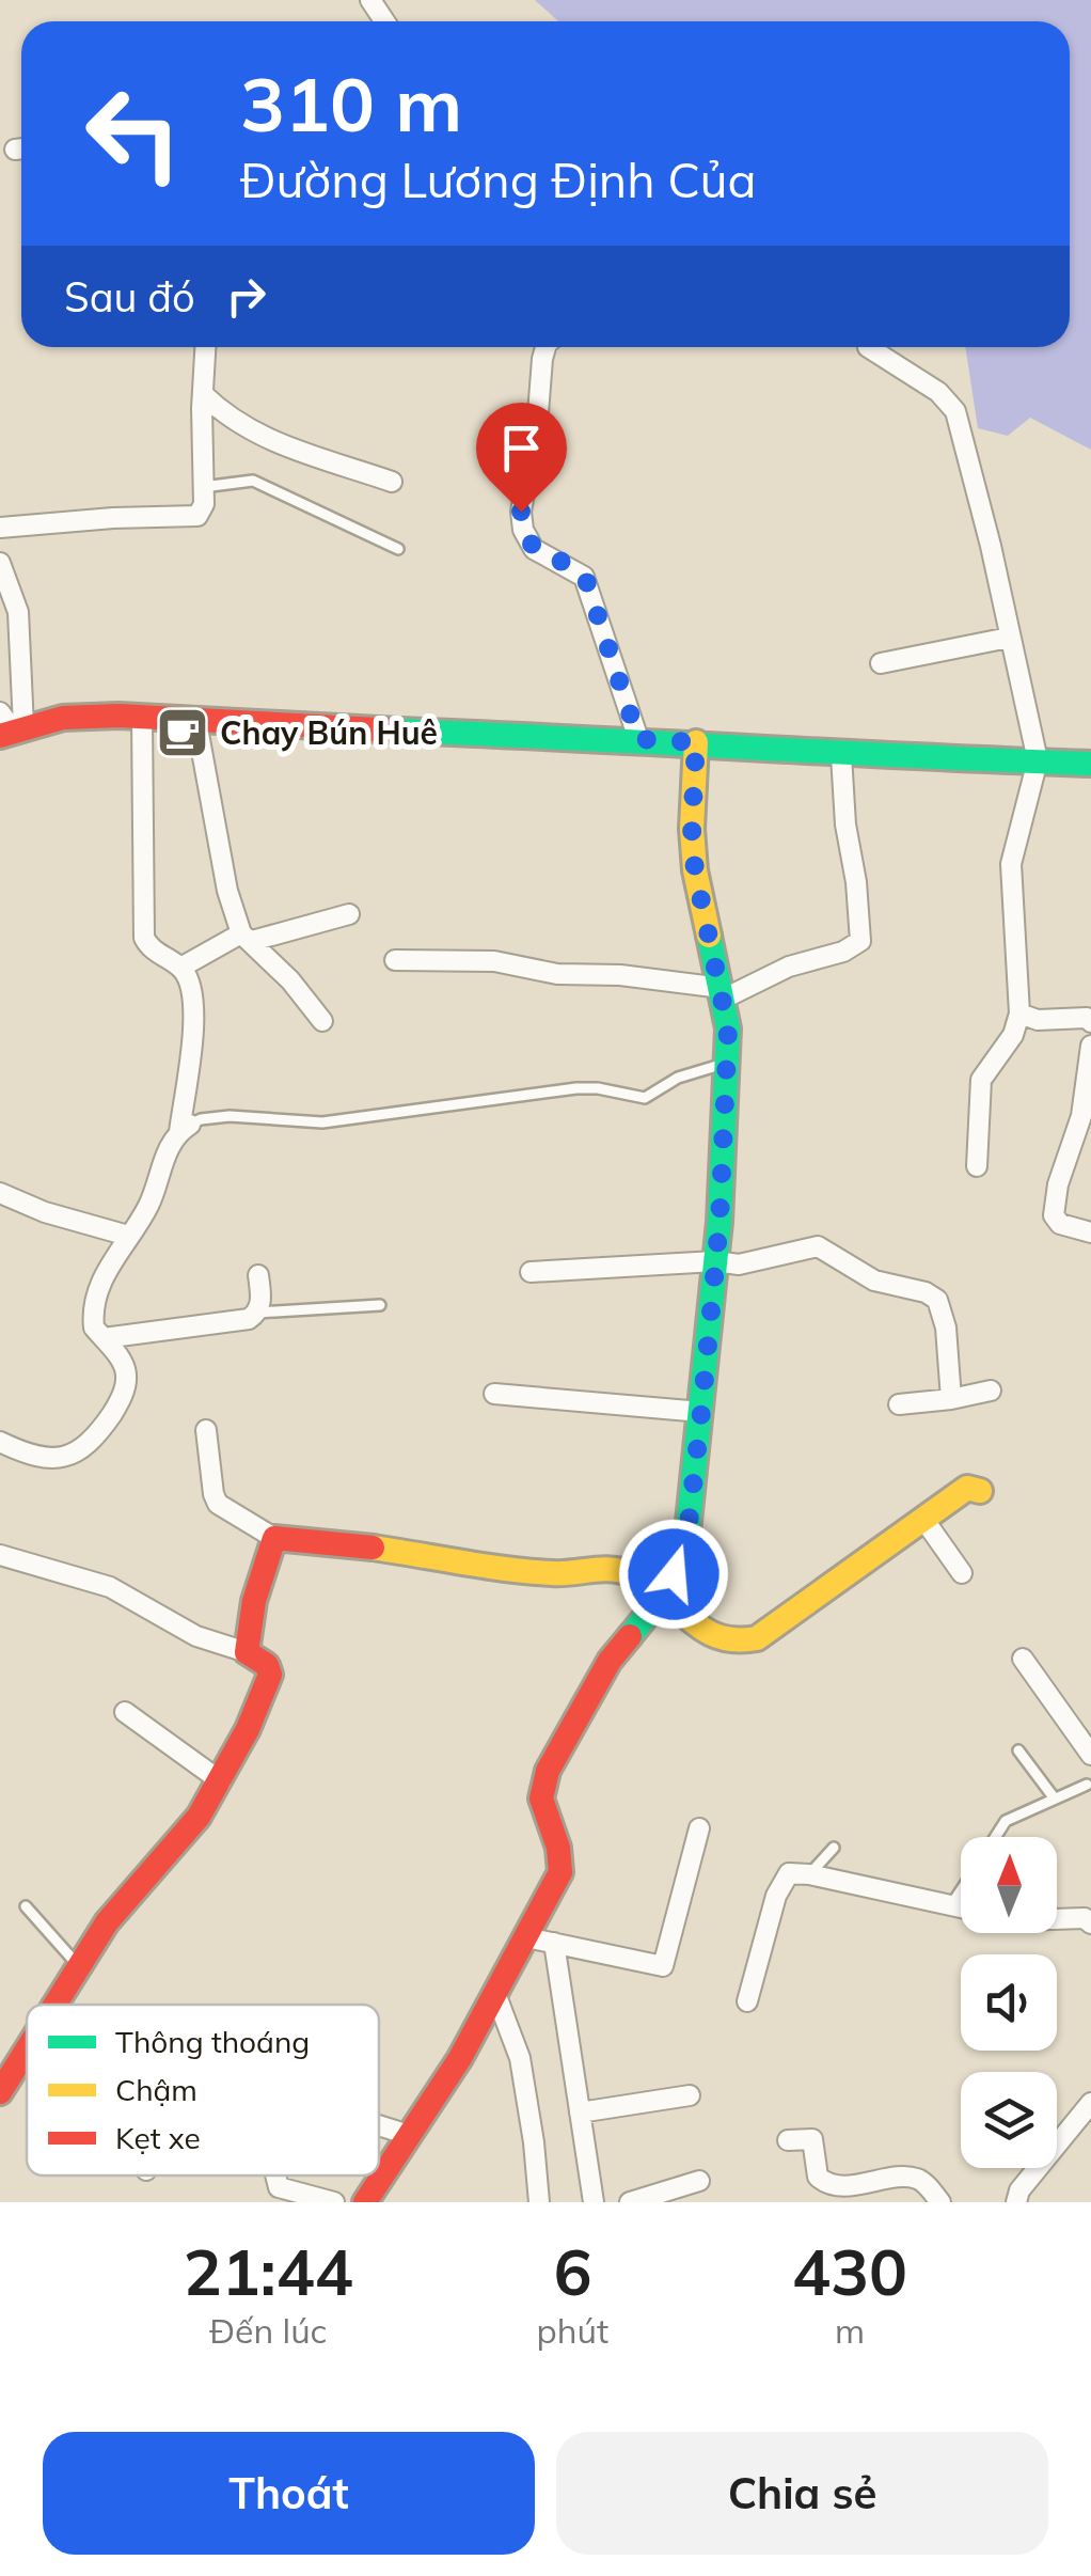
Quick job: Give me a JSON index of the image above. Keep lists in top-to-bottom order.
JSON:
{
  "places": {
    "cafe": ["Chay Bún Huê"]
  },
  "legend": ["Thông thoáng", "Chậm", "Kẹt xe"],
  "north": "top",
  "page": {
    "turn": ["310 m", "Đường Lương Định Của"],
    "then": "Sau đó",
    "eta": [
      "21:44",
      "Đến lúc",
      "6",
      "phút",
      "430",
      "m"
    ],
    "buttons": ["Thoát", "Chia sẻ"]
  }
}
